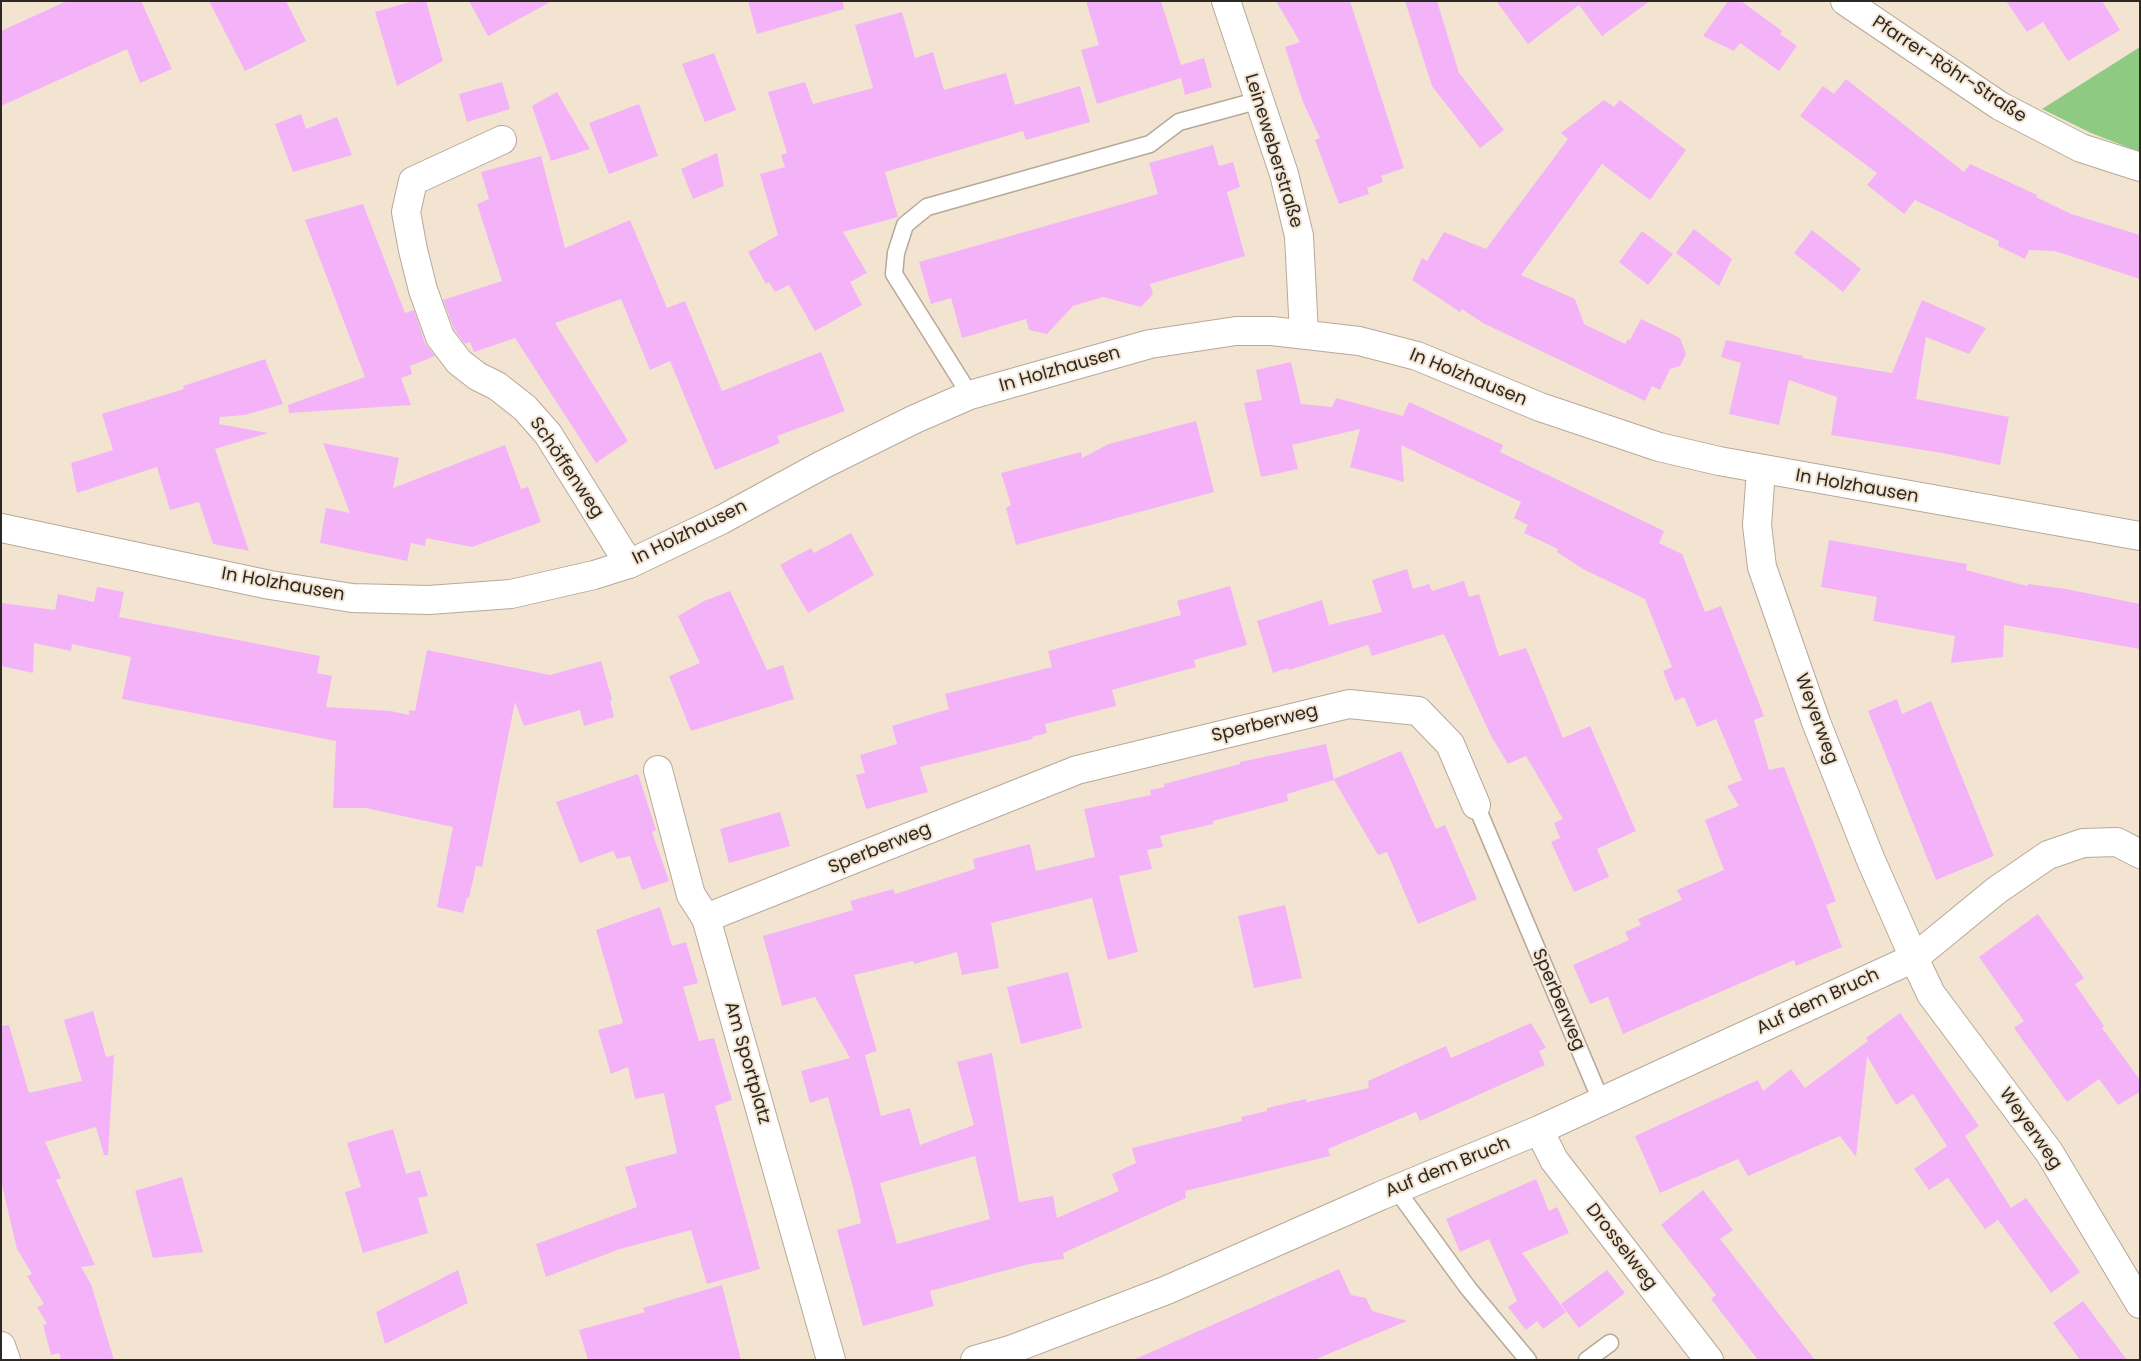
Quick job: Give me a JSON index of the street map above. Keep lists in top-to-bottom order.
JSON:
{
  "streets": {
    "street": [
      "Pfarrer-Röhr-Straße",
      "Leineweberstraße",
      "In Holzhausen",
      "Schöffenweg",
      "Weyerweg",
      "Sperberweg",
      "Auf dem Bruch",
      "Am Sportplatz",
      "Drosselweg"
    ]
  },
  "crossings": [
    ["Leineweberstraße", "In Holzhausen"],
    ["In Holzhausen", "Schöffenweg"],
    ["In Holzhausen", "Weyerweg"],
    ["Weyerweg", "Auf dem Bruch"],
    ["Sperberweg", "Auf dem Bruch"],
    ["Sperberweg", "Am Sportplatz"],
    ["Auf dem Bruch", "Drosselweg"]
  ]
}
